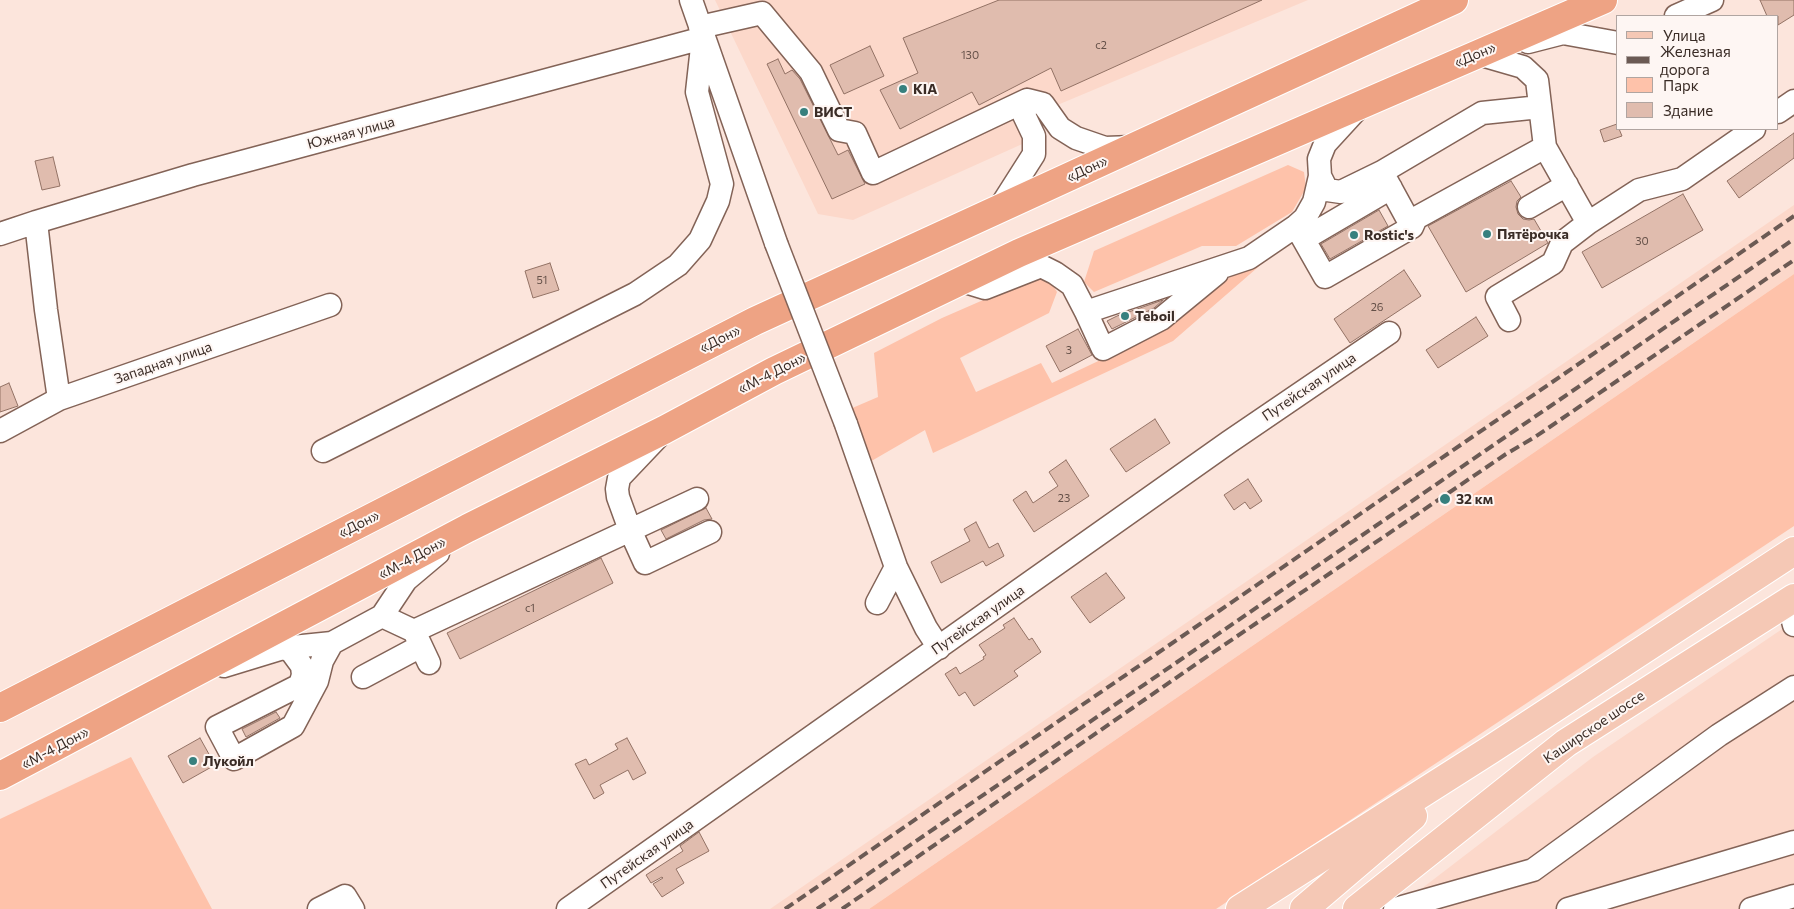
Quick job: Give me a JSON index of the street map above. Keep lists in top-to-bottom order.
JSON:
{
  "streets": {
    "highway": ["«Дон»", "«М-4 Дон»"],
    "main road": ["Каширское шоссе"],
    "street": ["Южная улица", "Западная улица", "Путейская улица"]
  },
  "crossings": [
    ["«Дон»", "«М-4 Дон»"]
  ],
  "places": [
    "KIA",
    "ВИСТ",
    "Пятёрочка",
    "Rostic's",
    "Teboil",
    "32 км",
    "Лукойл"
  ],
  "house_numbers": [
    "с2",
    "130",
    "30",
    "51",
    "26",
    "3",
    "23",
    "с1"
  ],
  "legend": [
    "Улица",
    "Железная дорога",
    "Парк",
    "Здание"
  ]
}
